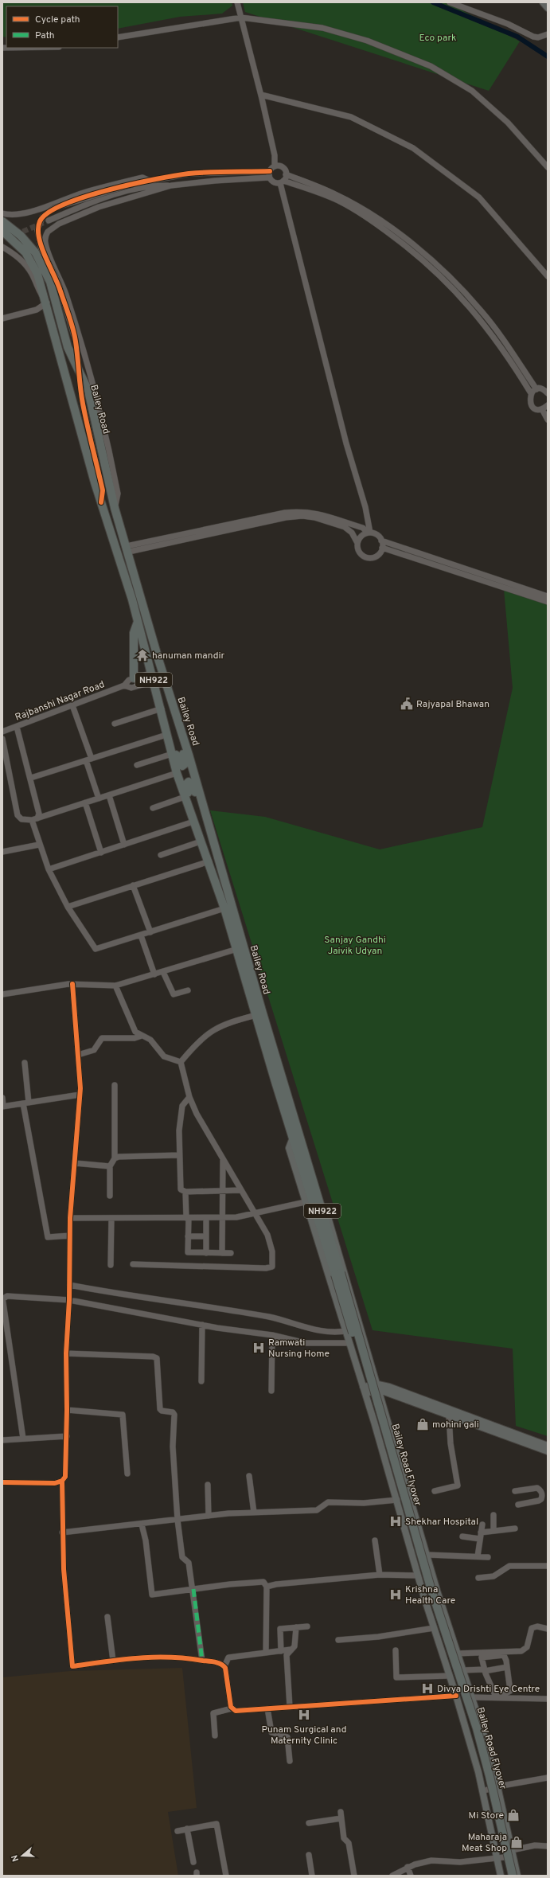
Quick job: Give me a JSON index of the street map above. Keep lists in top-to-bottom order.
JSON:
{
  "streets": {
    "highway": ["Bailey Road", "NH922", "Bailey Road Flyover"],
    "street": ["Rajbanshi Nagar Road"]
  },
  "crossings": [
    ["Bailey Road", "Rajbanshi Nagar Road"],
    ["Bailey Road", "Bailey Road Flyover"]
  ],
  "parks": ["Eco park", "Sanjay Gandhi Jaivik Udyan"],
  "places": {
    "temple": ["hanuman mandir"],
    "public building": ["Rajyapal Bhawan"],
    "hospital": [
      "Ramwati Nursing Home",
      "Shekhar Hospital",
      "Krishna Health Care",
      "Divya Drishti Eye Centre",
      "Punam Surgical and Maternity Clinic"
    ],
    "shop": ["mohini gali", "Mi Store", "Maharaja Meat Shop"]
  },
  "legend": ["Cycle path", "Path"],
  "north": "left"
}
